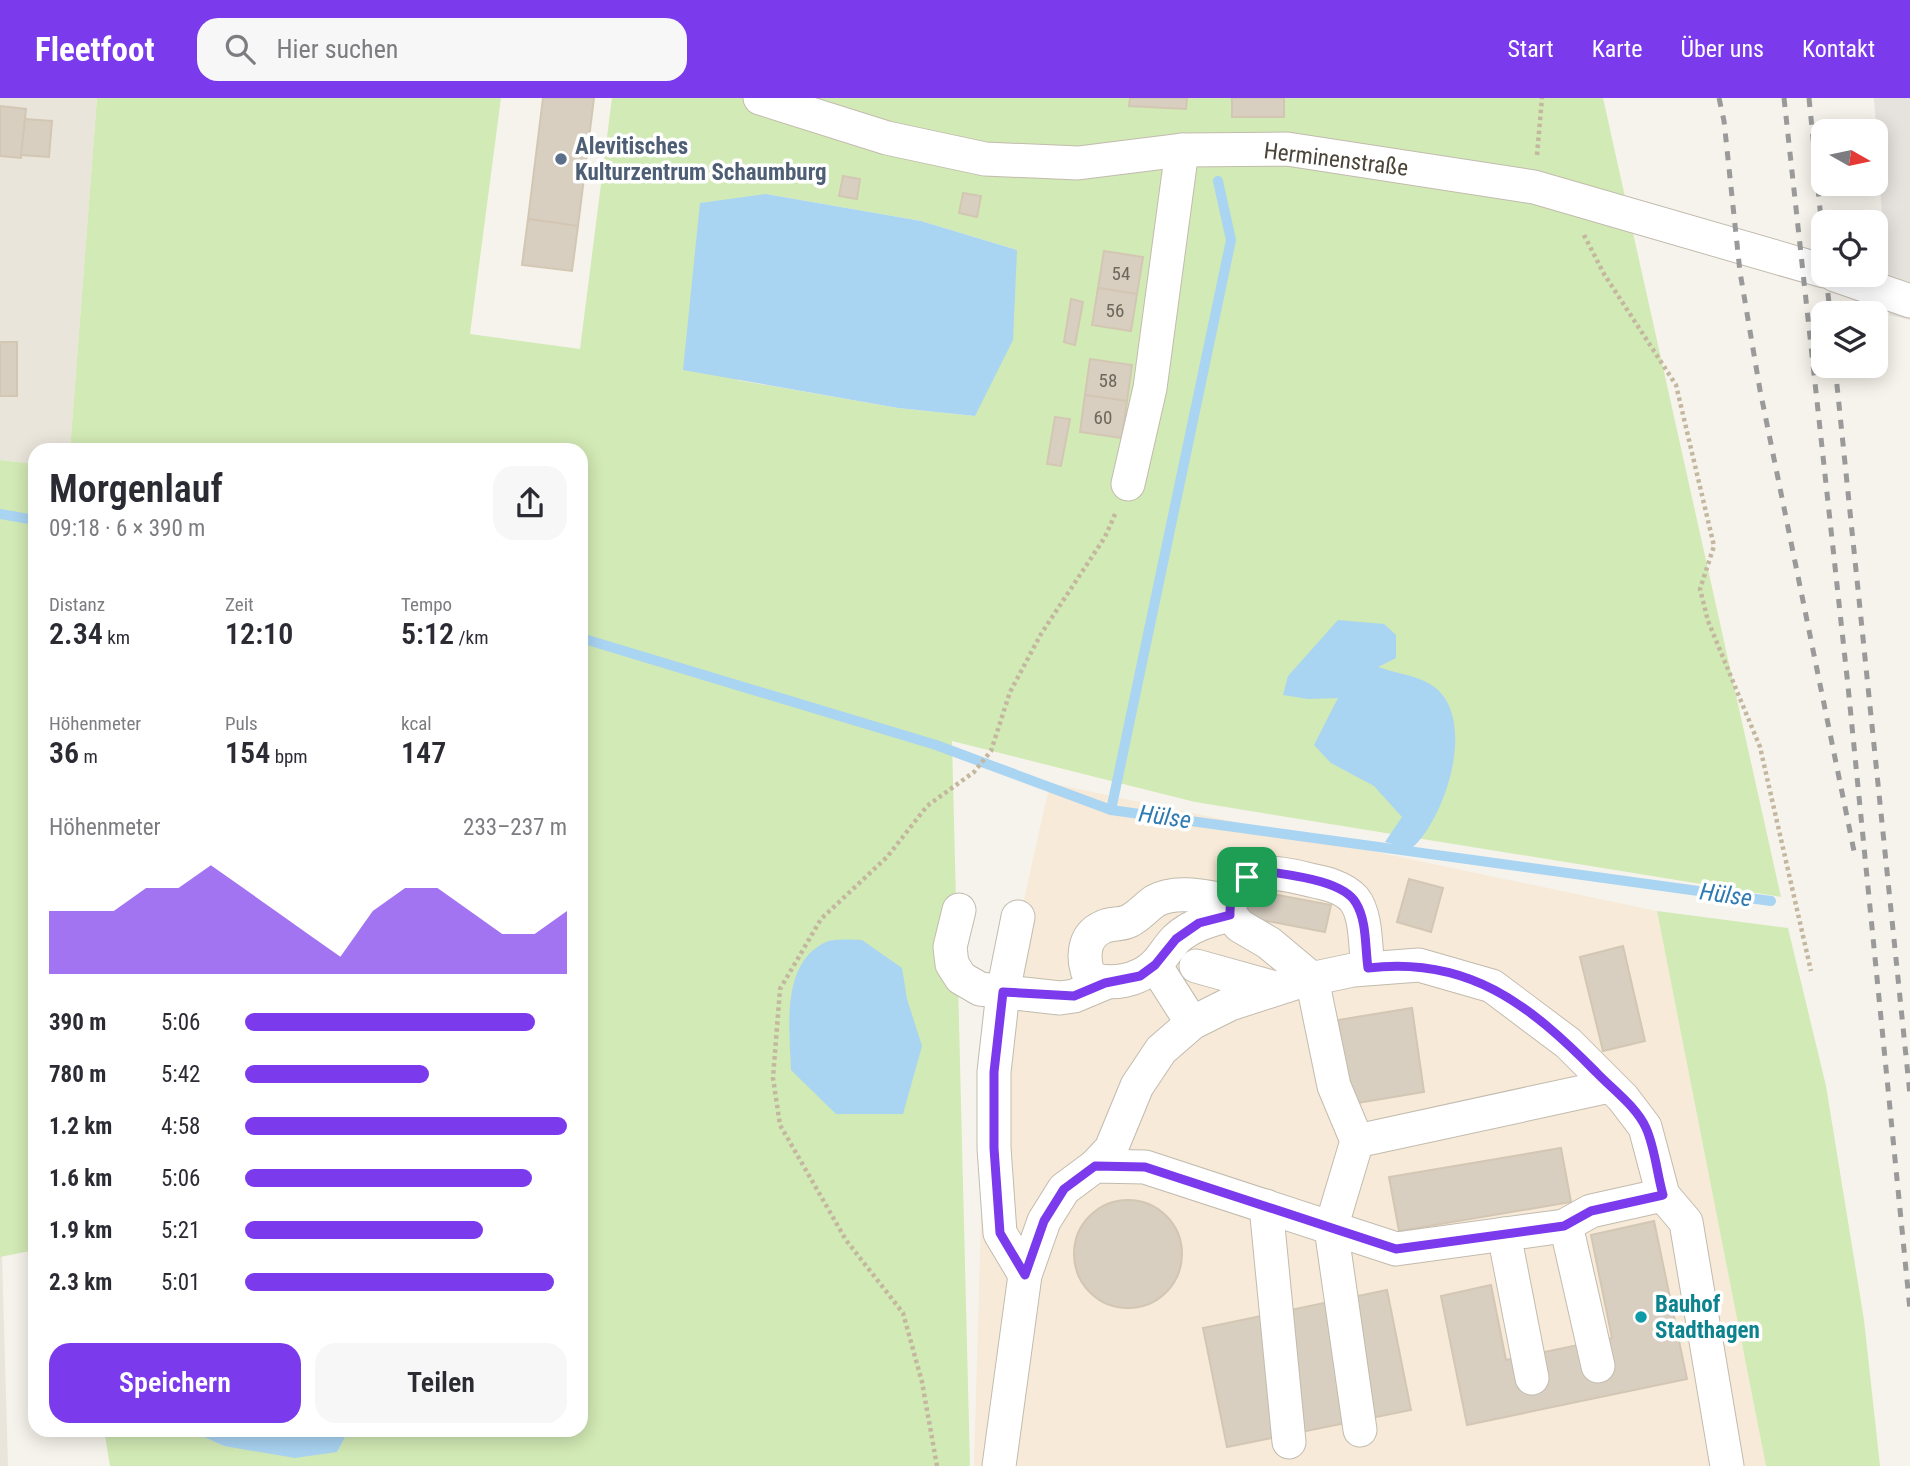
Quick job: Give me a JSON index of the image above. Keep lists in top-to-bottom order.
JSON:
{
  "streets": {
    "street": ["Herminenstraße"]
  },
  "water": ["Hülse"],
  "places": ["Alevitisches Kulturzentrum Schaumburg", "Bauhof Stadthagen"],
  "house_numbers": [
    "54",
    "56",
    "58",
    "60"
  ],
  "north": "right",
  "page": {
    "header": "Fleetfoot",
    "search": "Hier suchen",
    "nav": [
      "Start",
      "Karte",
      "Über uns",
      "Kontakt"
    ],
    "heading": ["Morgenlauf", "09:18 · 6 × 390 m"],
    "stats": [
      ["Distanz", "2.34 km"],
      ["Zeit", "12:10"],
      ["Tempo", "5:12 /km"],
      ["Höhenmeter", "36 m"],
      ["Puls", "154 bpm"],
      ["kcal", "147"]
    ],
    "chart": ["Höhenmeter", "233–237 m"],
    "list": [
      {
        "name": "390 m",
        "note": "5:06"
      },
      {
        "name": "780 m",
        "note": "5:42"
      },
      {
        "name": "1.2 km",
        "note": "4:58"
      },
      {
        "name": "1.6 km",
        "note": "5:06"
      },
      {
        "name": "1.9 km",
        "note": "5:21"
      },
      {
        "name": "2.3 km",
        "note": "5:01"
      }
    ],
    "buttons": ["Speichern", "Teilen"]
  }
}
